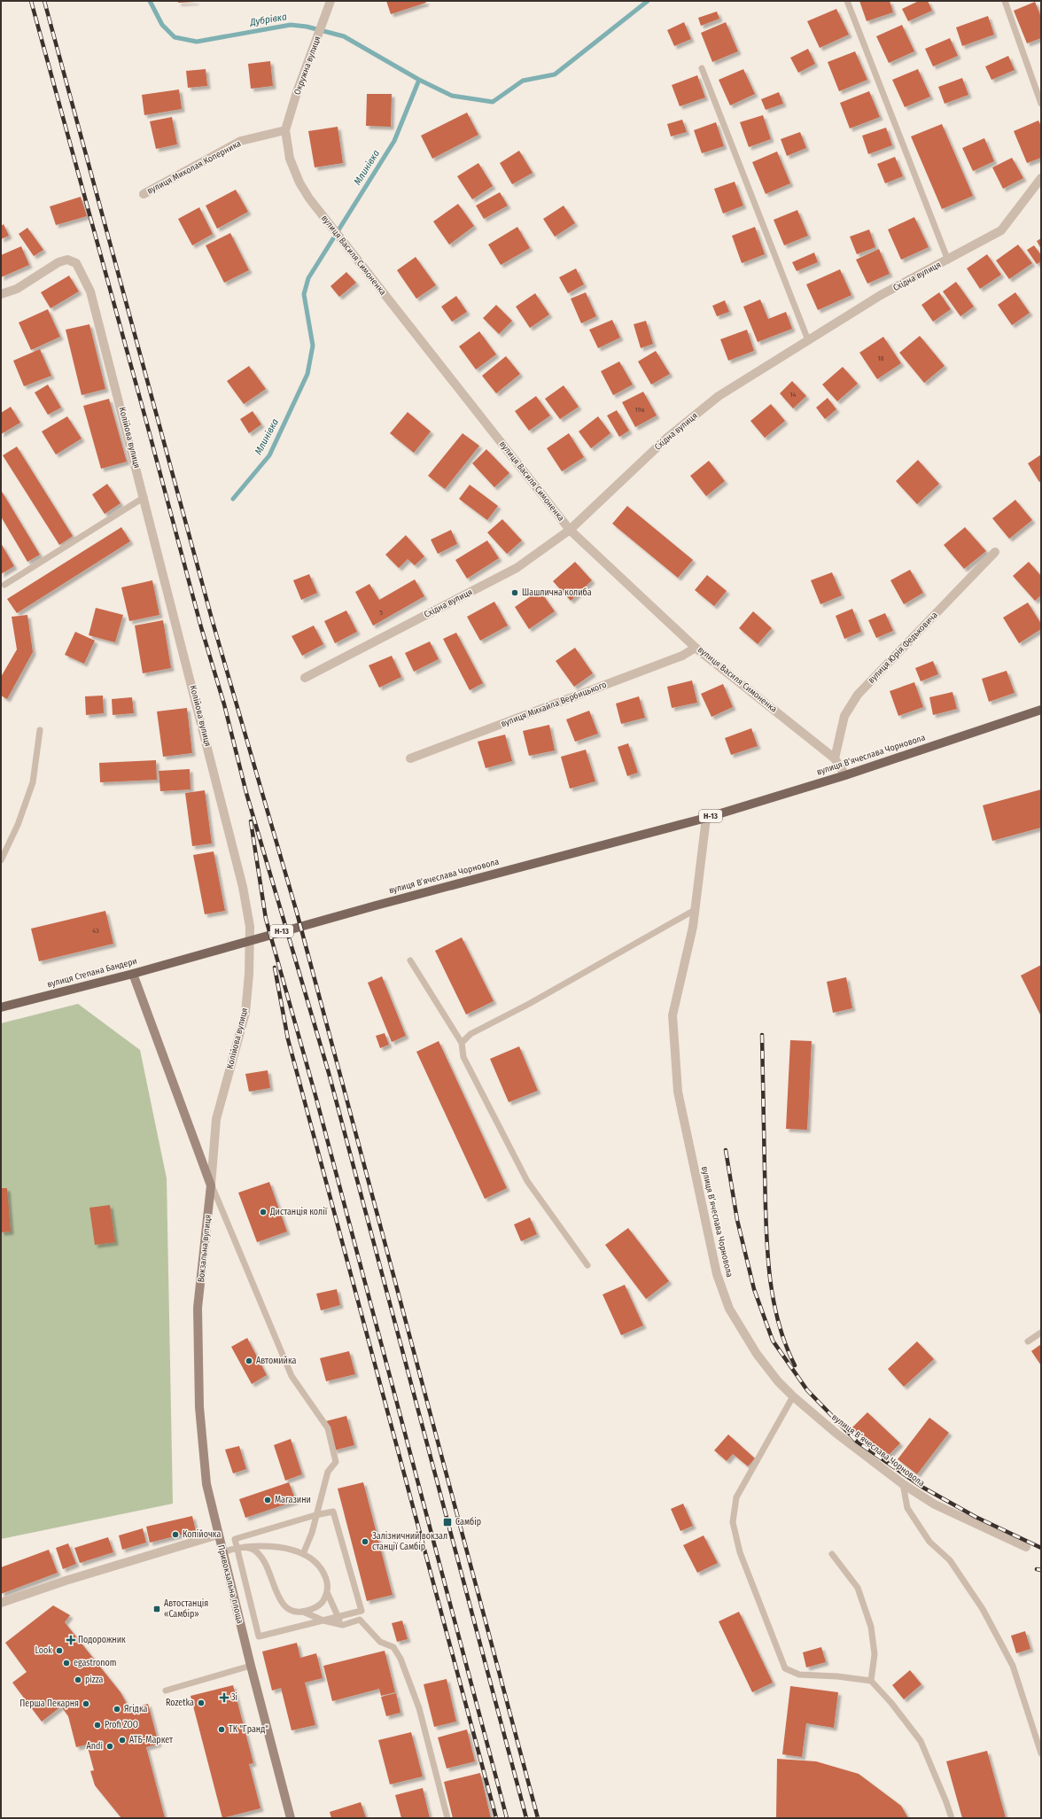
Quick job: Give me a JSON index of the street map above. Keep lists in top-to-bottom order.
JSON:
{
  "streets": {
    "main road": [
      "вулиця Вʼячеслава Чорновола",
      "Н-13",
      "вулиця Степана Бандери",
      "Вокзальна вулиця",
      "Привокзальна площа"
    ],
    "street": [
      "Окружна вулиця",
      "вулиця Миколая Коперника",
      "вулиця Василя Симоненка",
      "Східна вулиця",
      "Колійова вулиця",
      "вулиця Юрія Федьковича",
      "вулиця Михайла Вербицького"
    ]
  },
  "crossings": [
    ["Окружна вулиця", "вулиця Миколая Коперника"],
    ["Окружна вулиця", "вулиця Василя Симоненка"],
    ["вулиця Миколая Коперника", "вулиця Василя Симоненка"],
    ["вулиця Василя Симоненка", "Східна вулиця"],
    ["вулиця Василя Симоненка", "вулиця Юрія Федьковича"],
    ["вулиця Василя Симоненка", "вулиця Михайла Вербицького"],
    ["вулиця Василя Симоненка", "вулиця Вʼячеслава Чорновола"],
    ["Колійова вулиця", "Вокзальна вулиця"],
    ["вулиця Вʼячеслава Чорновола", "вулиця Степана Бандери"],
    ["вулиця Степана Бандери", "Вокзальна вулиця"],
    ["Вокзальна вулиця", "Привокзальна площа"]
  ],
  "water": ["Дубрівка", "Млинівка"],
  "places": {
    "other": [
      "Шашлична колиба",
      "Дистанція колії",
      "Автомийка",
      "Магазини",
      "Копійочка",
      "Залізничний вокзал станції Самбір",
      "Look",
      "egastronom",
      "pizza",
      "Rozetka",
      "Перша Пекарня",
      "Ягідка",
      "Profi ZOO",
      "ТК \"Гранд\"",
      "АТБ-Маркет",
      "Andi"
    ],
    "transit": ["Самбір", "Автостанція «Самбір»"],
    "health": ["Подорожник", "3і"]
  },
  "house_numbers": [
    "18",
    "14",
    "19а",
    "5",
    "43"
  ]
}
